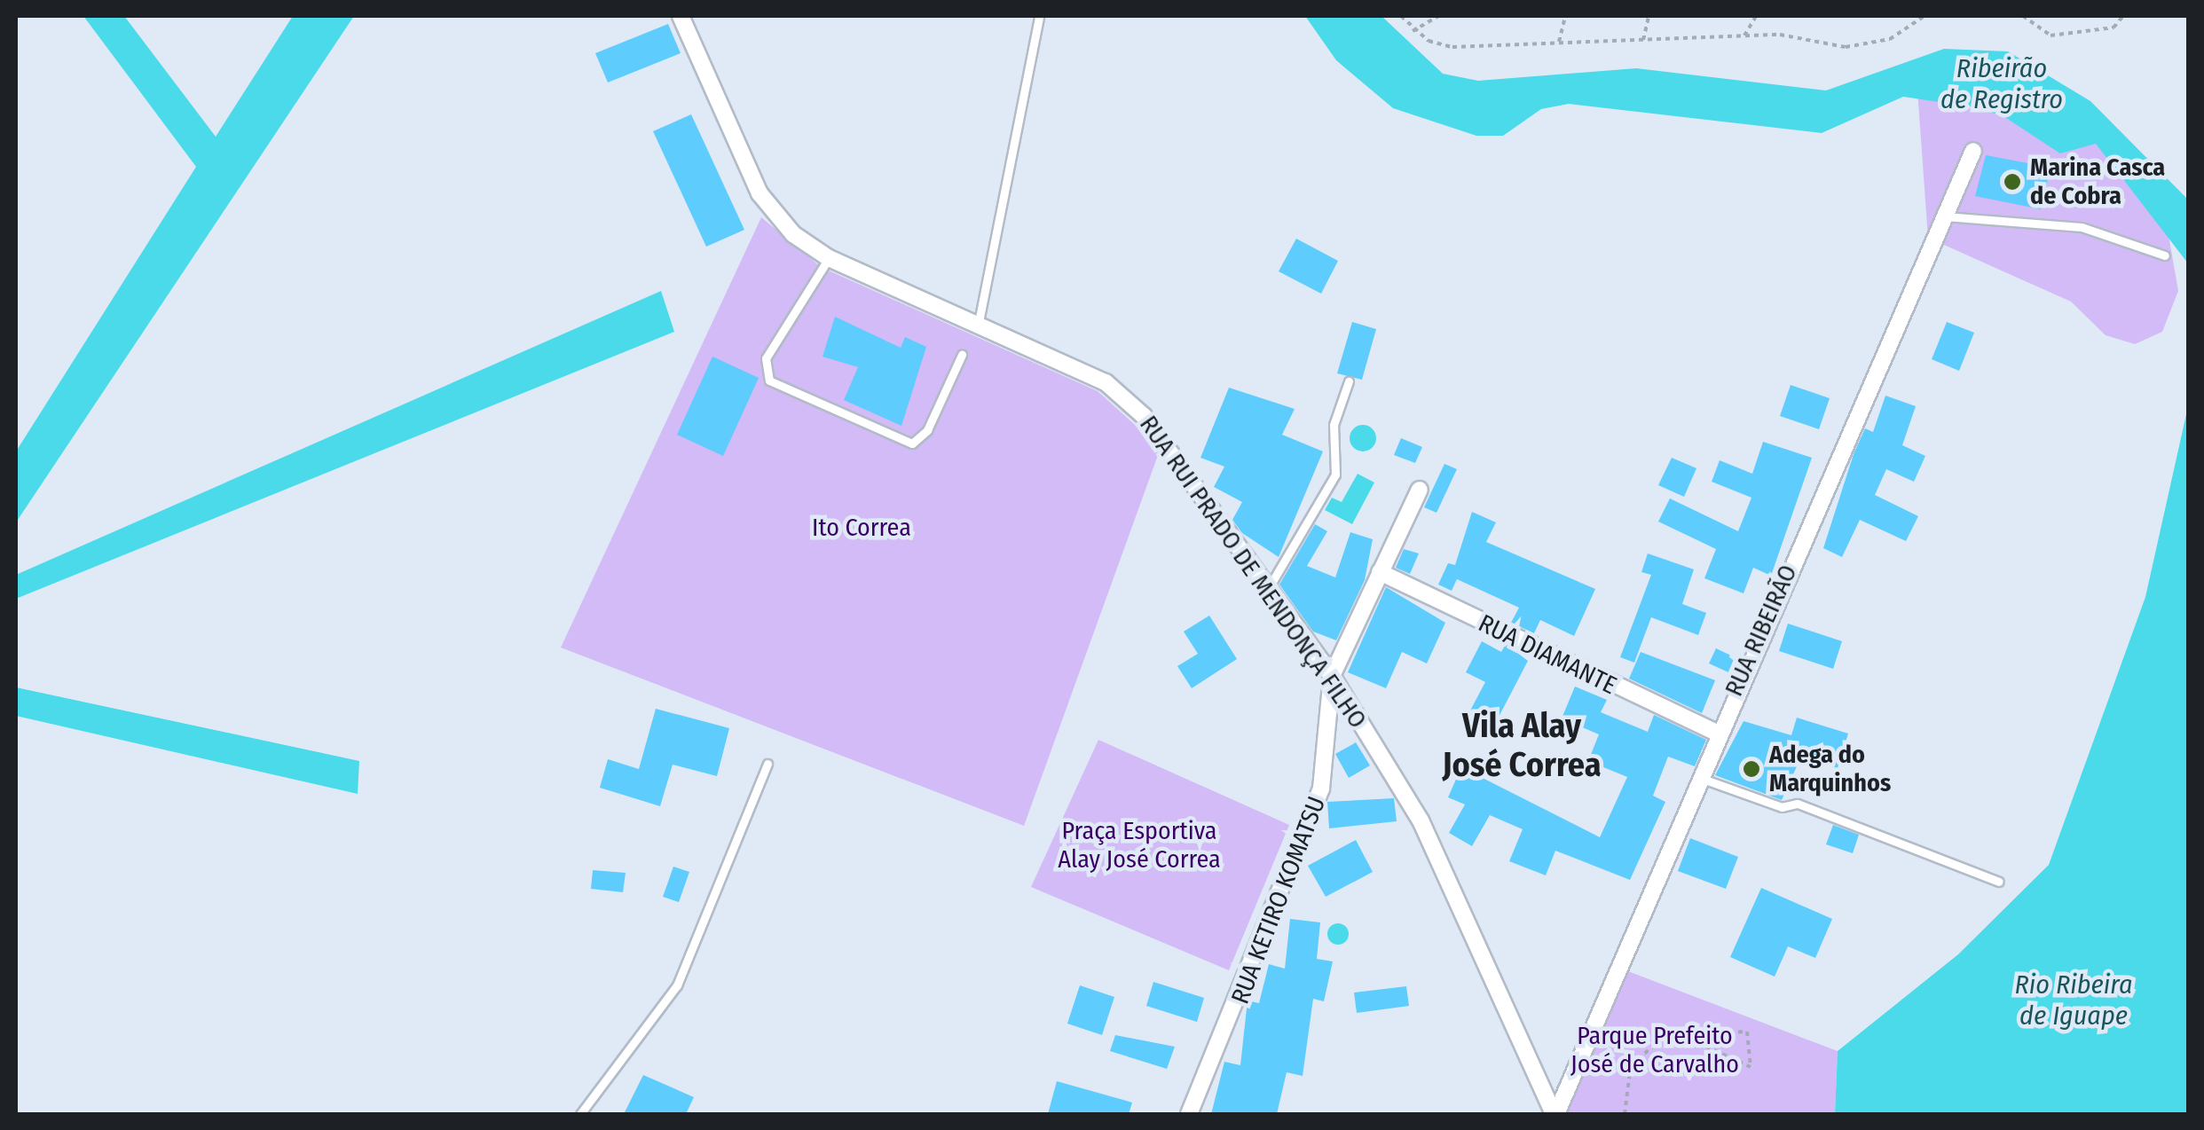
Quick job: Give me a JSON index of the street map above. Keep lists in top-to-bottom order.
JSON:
{
  "streets": {
    "street": [
      "RUA RUI PRADO DE MENDONÇA FILHO",
      "RUA RIBEIRÃO",
      "RUA DIAMANTE",
      "RUA KETIRO KOMATSU"
    ]
  },
  "crossings": [
    ["RUA RUI PRADO DE MENDONÇA FILHO", "RUA RIBEIRÃO"],
    ["RUA RUI PRADO DE MENDONÇA FILHO", "RUA KETIRO KOMATSU"],
    ["RUA RIBEIRÃO", "RUA DIAMANTE"],
    ["RUA DIAMANTE", "RUA KETIRO KOMATSU"]
  ],
  "districts": ["Vila Alay José Correa"],
  "water": ["Ribeirão de Registro", "Rio Ribeira de Iguape"],
  "parks": ["Ito Correa", "Praça Esportiva Alay José Correa", "Parque Prefeito José de Carvalho"],
  "places": ["Marina Casca de Cobra", "Adega do Marquinhos"]
}
